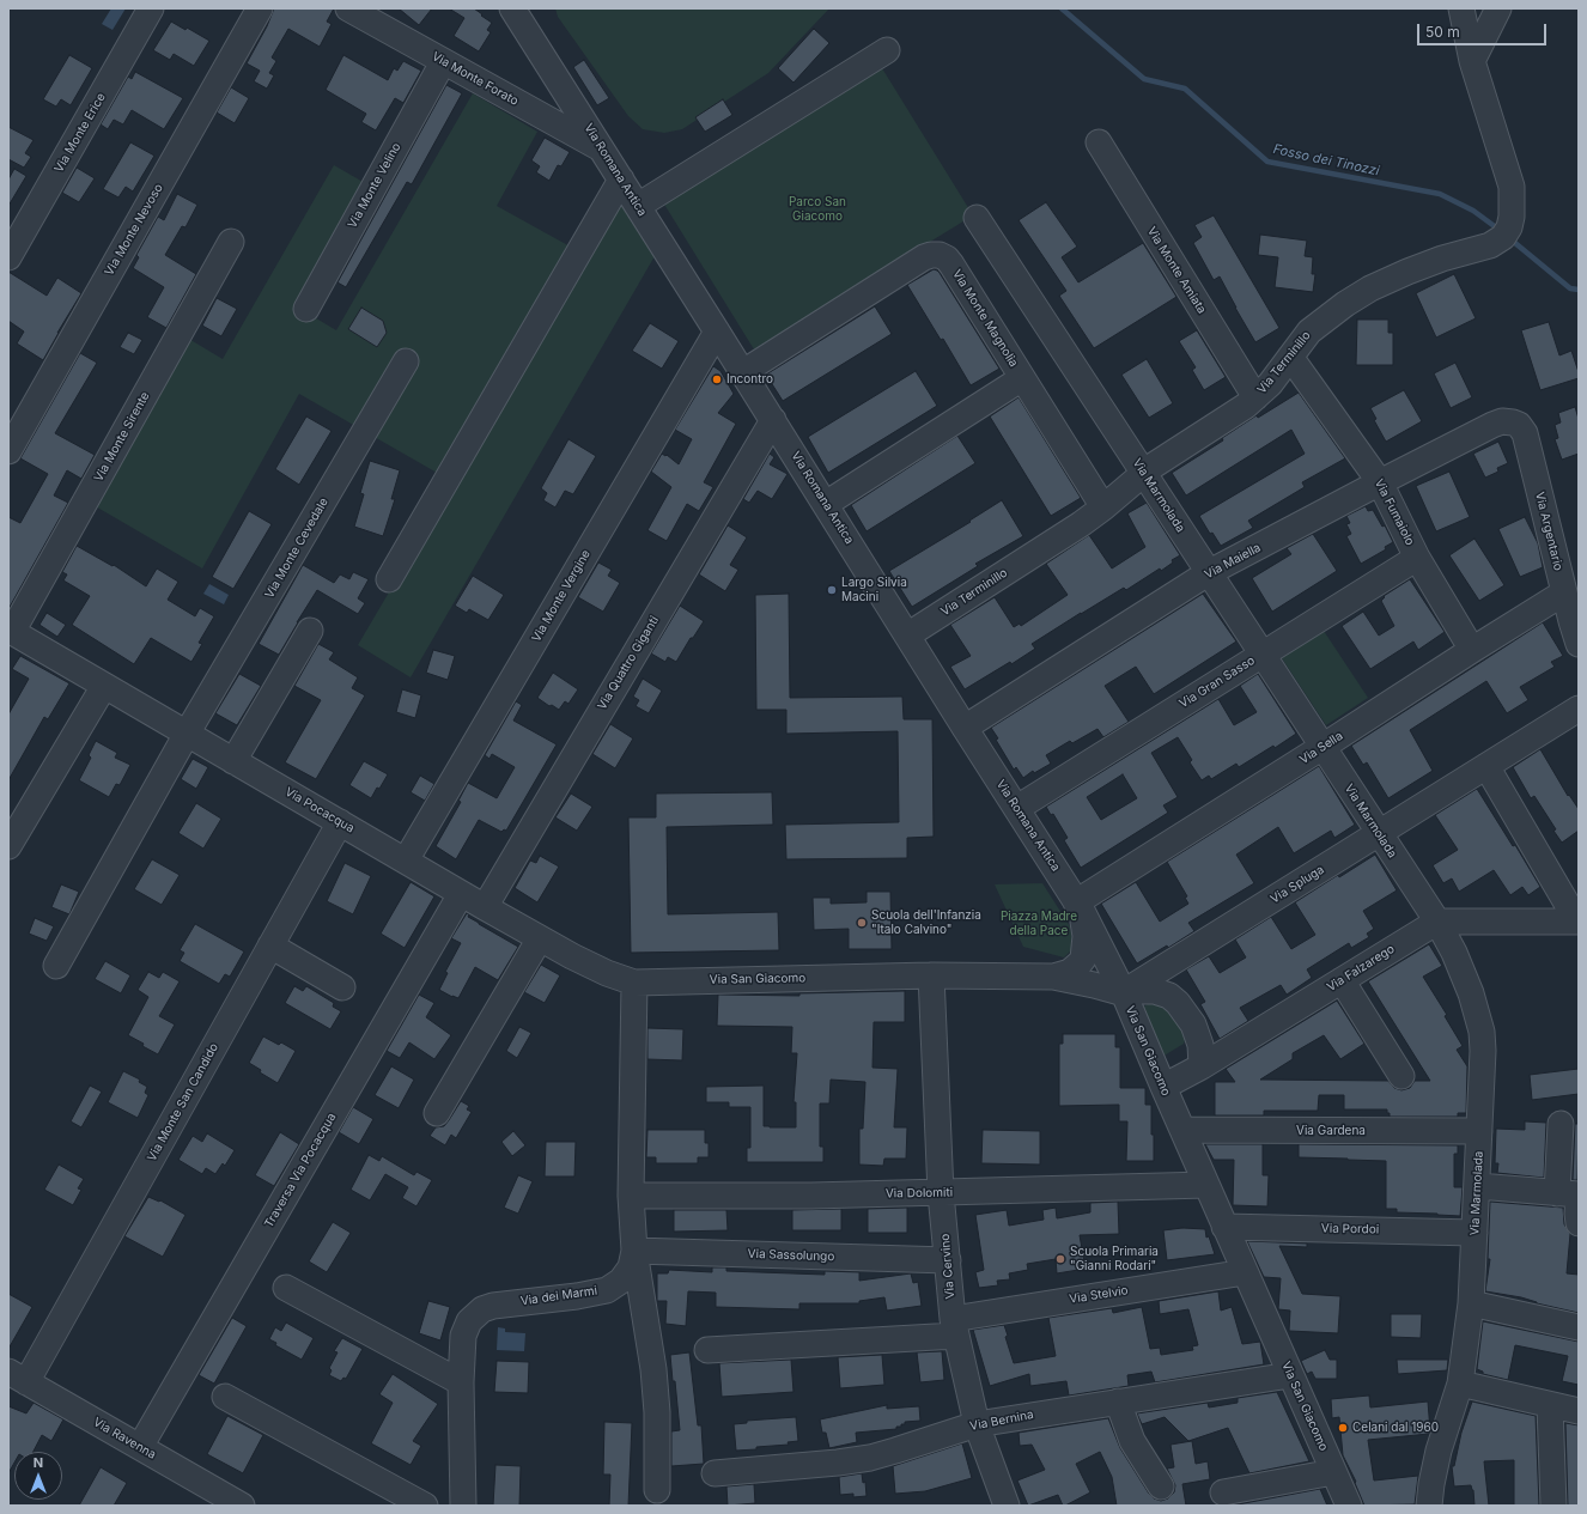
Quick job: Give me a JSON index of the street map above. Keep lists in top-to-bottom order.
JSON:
{
  "streets": {
    "street": [
      "Via Monte Forato",
      "Via Monte Erice",
      "Via Romana Antica",
      "Via Monte Velino",
      "Via Monte Nevoso",
      "Via Monte Amiata",
      "Via Monte Magnolia",
      "Via Terminillo",
      "Via Monte Sirente",
      "Via Marmolada",
      "Via Fumaiolo",
      "Via Argentario",
      "Via Monte Cevedale",
      "Via Maiella",
      "Via Monte Vergine",
      "Via Quattro Giganti",
      "Via Gran Sasso",
      "Via Sella",
      "Via Pocacqua",
      "Via Spluga",
      "Via Falzarego",
      "Via San Giacomo",
      "Via Monte San Candido",
      "Via Gardena",
      "Traversa Via Pocacqua",
      "Via Dolomiti",
      "Via Pordoi",
      "Via Sassolungo",
      "Via Cervino",
      "Via Stelvio",
      "Via dei Marmi",
      "Via Bernina",
      "Via Ravenna"
    ]
  },
  "crossings": [
    ["Via Monte Forato", "Via Romana Antica"],
    ["Via Monte Forato", "Via Monte Velino"],
    ["Via Romana Antica", "Via Monte Magnolia"],
    ["Via Romana Antica", "Via Terminillo"],
    ["Via Romana Antica", "Via Maiella"],
    ["Via Romana Antica", "Via Monte Vergine"],
    ["Via Romana Antica", "Via Quattro Giganti"],
    ["Via Romana Antica", "Via Gran Sasso"],
    ["Via Romana Antica", "Via Sella"],
    ["Via Romana Antica", "Via Spluga"],
    ["Via Romana Antica", "Via San Giacomo"],
    ["Via Monte Amiata", "Via Terminillo"],
    ["Via Monte Magnolia", "Via Terminillo"],
    ["Via Terminillo", "Via Marmolada"],
    ["Via Terminillo", "Via Fumaiolo"],
    ["Via Monte Sirente", "Via Pocacqua"],
    ["Via Marmolada", "Via Maiella"],
    ["Via Marmolada", "Via Gran Sasso"],
    ["Via Marmolada", "Via Sella"],
    ["Via Marmolada", "Via Spluga"],
    ["Via Marmolada", "Via Falzarego"],
    ["Via Marmolada", "Via Gardena"],
    ["Via Marmolada", "Via Pordoi"],
    ["Via Fumaiolo", "Via Maiella"],
    ["Via Fumaiolo", "Via Gran Sasso"],
    ["Via Fumaiolo", "Via Sella"],
    ["Via Argentario", "Via Maiella"],
    ["Via Argentario", "Via Sella"],
    ["Via Monte Cevedale", "Via Pocacqua"],
    ["Via Monte Vergine", "Via Pocacqua"],
    ["Via Quattro Giganti", "Via Pocacqua"],
    ["Via Pocacqua", "Via San Giacomo"],
    ["Via Pocacqua", "Via Monte San Candido"],
    ["Via Pocacqua", "Traversa Via Pocacqua"],
    ["Via Pocacqua", "Via dei Marmi"],
    ["Via Spluga", "Via San Giacomo"],
    ["Via Falzarego", "Via San Giacomo"],
    ["Via San Giacomo", "Via Gardena"],
    ["Via San Giacomo", "Via Dolomiti"],
    ["Via San Giacomo", "Via Pordoi"],
    ["Via San Giacomo", "Via Cervino"],
    ["Via San Giacomo", "Via Stelvio"],
    ["Via San Giacomo", "Via dei Marmi"],
    ["Via San Giacomo", "Via Bernina"],
    ["Via Monte San Candido", "Via Ravenna"],
    ["Traversa Via Pocacqua", "Via Ravenna"],
    ["Via Dolomiti", "Via Cervino"],
    ["Via Dolomiti", "Via dei Marmi"],
    ["Via Sassolungo", "Via Cervino"],
    ["Via Sassolungo", "Via dei Marmi"],
    ["Via Cervino", "Via Stelvio"],
    ["Via Cervino", "Via Bernina"]
  ],
  "water": ["Fosso dei Tinozzi"],
  "parks": ["Parco San Giacomo", "Piazza Madre della Pace"],
  "places": [
    "Incontro",
    "Largo Silvia Macini",
    "Scuola dell'Infanzia \"Italo Calvino\"",
    "Scuola Primaria \"Gianni Rodari\"",
    "Celani dal 1960"
  ],
  "scale_bar": "50 m",
  "north": "top"
}
